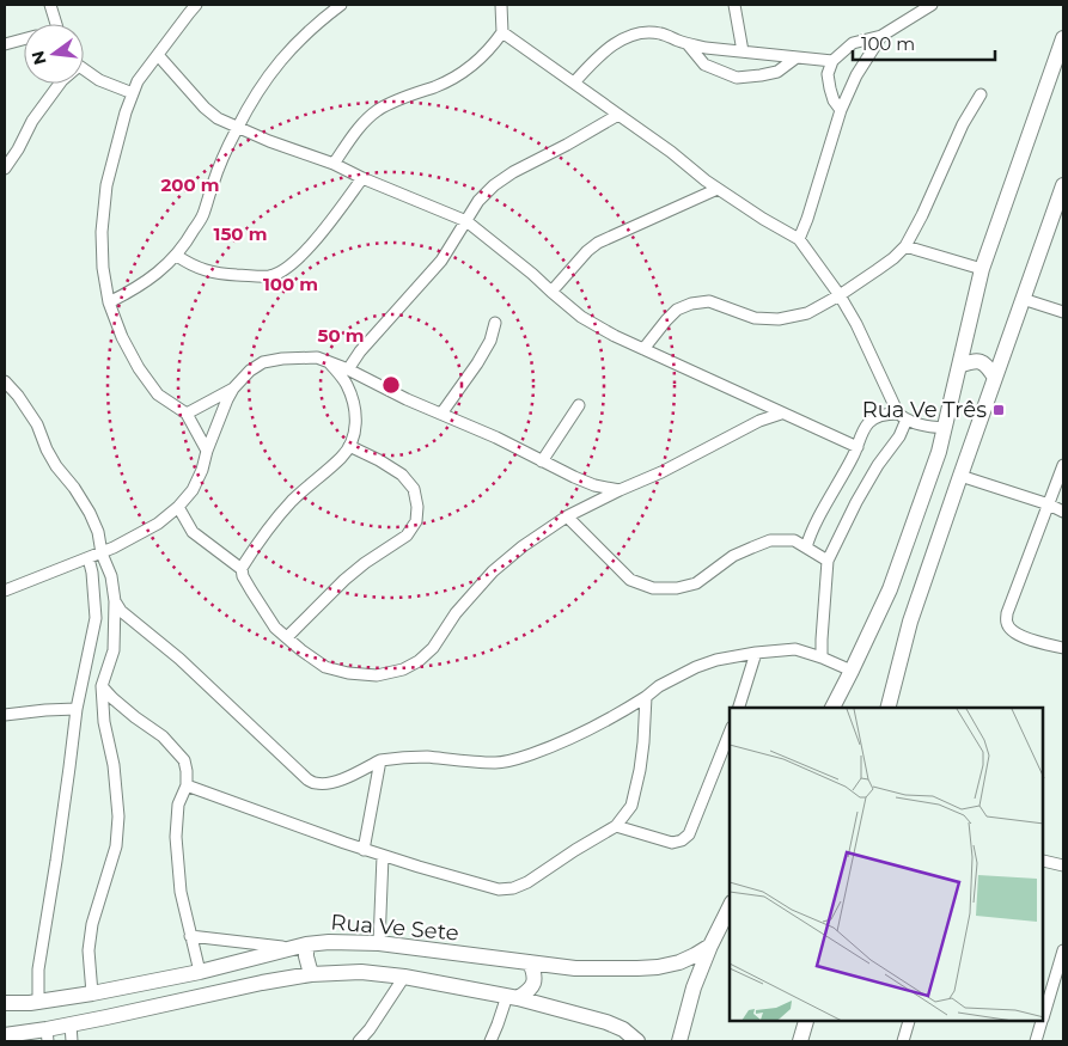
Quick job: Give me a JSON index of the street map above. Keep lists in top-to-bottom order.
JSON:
{
  "streets": {
    "main road": ["Rua Ve Sete"]
  },
  "places": {
    "transit": ["Rua Ve Três"]
  },
  "scale_bar": "100 m",
  "north": "left",
  "rings": [
    "200 m",
    "150 m",
    "100 m",
    "50 m"
  ]
}
